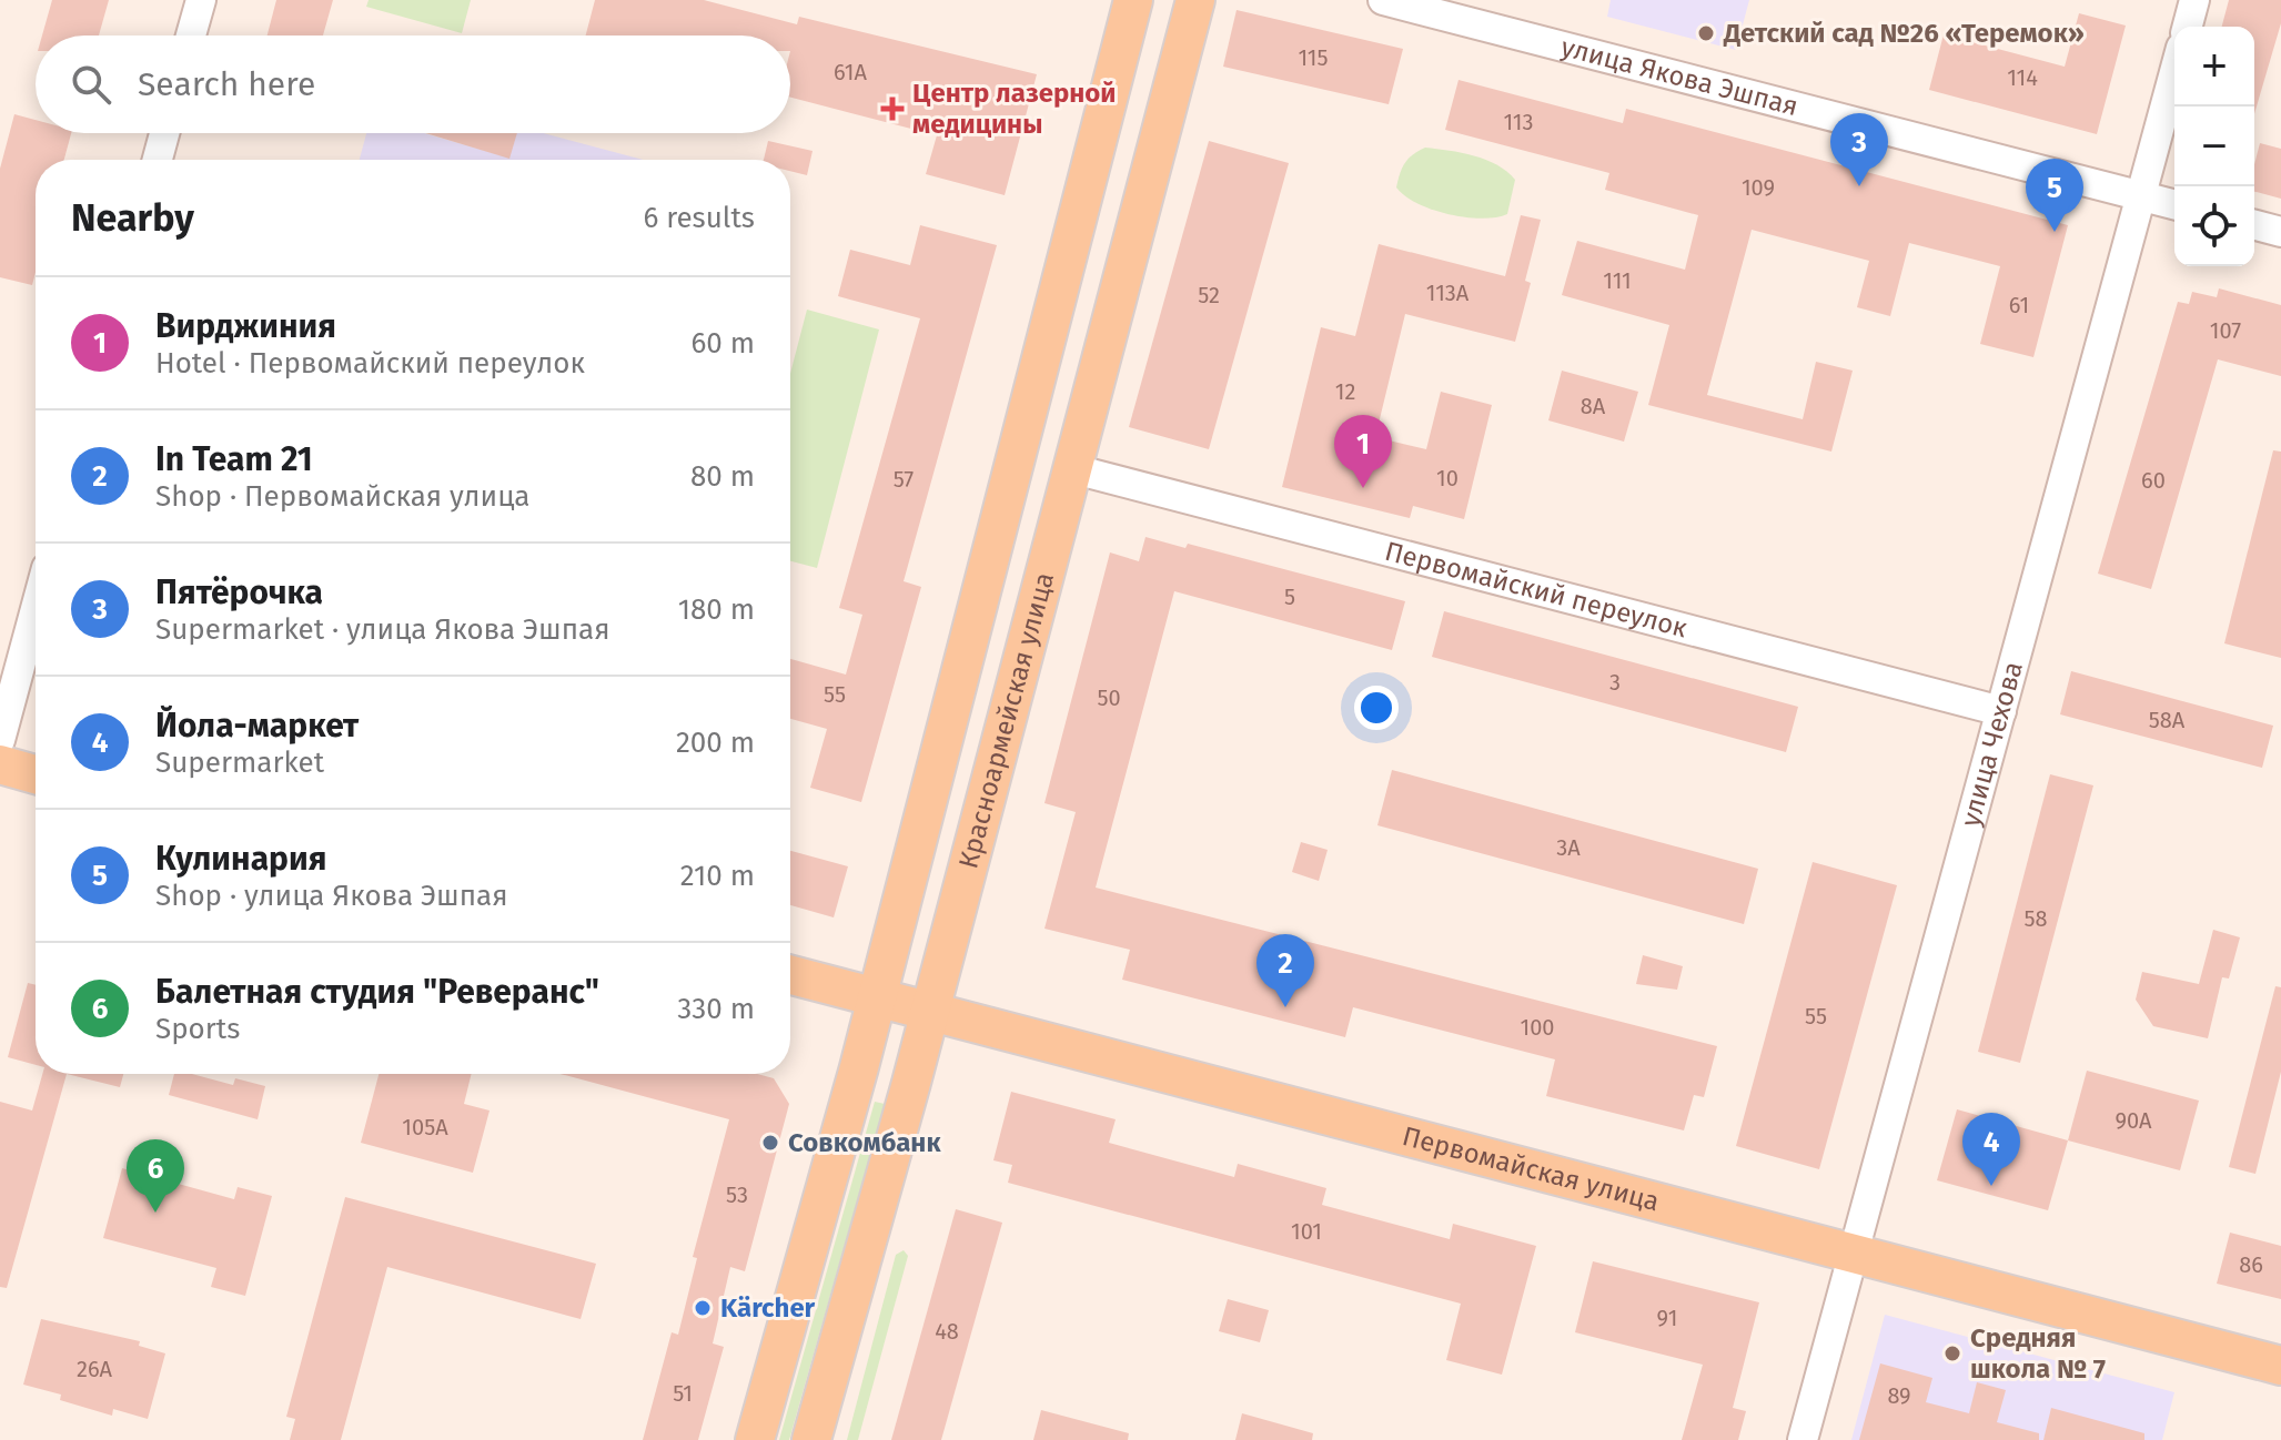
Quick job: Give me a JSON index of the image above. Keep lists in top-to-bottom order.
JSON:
{
  "streets": {
    "main road": ["Красноармейская улица", "Первомайская улица"],
    "street": ["улица Якова Эшпая", "Первомайский переулок", "улица Чехова"]
  },
  "crossings": [
    ["улица Якова Эшпая", "улица Чехова"],
    ["Первомайский переулок", "Красноармейская улица"],
    ["Первомайский переулок", "улица Чехова"],
    ["Красноармейская улица", "Первомайская улица"],
    ["улица Чехова", "Первомайская улица"]
  ],
  "places": {
    "other": [
      "Детский сад №26 «Теремок»",
      "Совкомбанк",
      "Kärcher",
      "Средняя школа № 7"
    ],
    "health": ["Центр лазерной медицины"]
  },
  "house_numbers": [
    "115",
    "61А",
    "114",
    "113",
    "109",
    "111",
    "113А",
    "52",
    "61",
    "107",
    "12",
    "8А",
    "10",
    "57",
    "60",
    "5",
    "3",
    "55",
    "50",
    "58А",
    "3А",
    "58",
    "55",
    "100",
    "90А",
    "105А",
    "53",
    "101",
    "86",
    "91",
    "48",
    "26А",
    "51",
    "89"
  ],
  "page": {
    "map_buttons": ["+", "−"],
    "search": "Search here",
    "pins": [
      "3",
      "5",
      "1",
      "2",
      "4",
      "6"
    ],
    "heading": ["Nearby", "6 results"],
    "list": [
      {
        "mark": "1",
        "name": "Вирджиния",
        "note": "Hotel · Первомайский переулок",
        "value": "60 m"
      },
      {
        "mark": "2",
        "name": "In Team 21",
        "note": "Shop · Первомайская улица",
        "value": "80 m"
      },
      {
        "mark": "3",
        "name": "Пятёрочка",
        "note": "Supermarket · улица Якова Эшпая",
        "value": "180 m"
      },
      {
        "mark": "4",
        "name": "Йола-маркет",
        "note": "Supermarket",
        "value": "200 m"
      },
      {
        "mark": "5",
        "name": "Кулинария",
        "note": "Shop · улица Якова Эшпая",
        "value": "210 m"
      },
      {
        "mark": "6",
        "name": "Балетная студия \"Реверанс\"",
        "note": "Sports",
        "value": "330 m"
      }
    ]
  }
}
